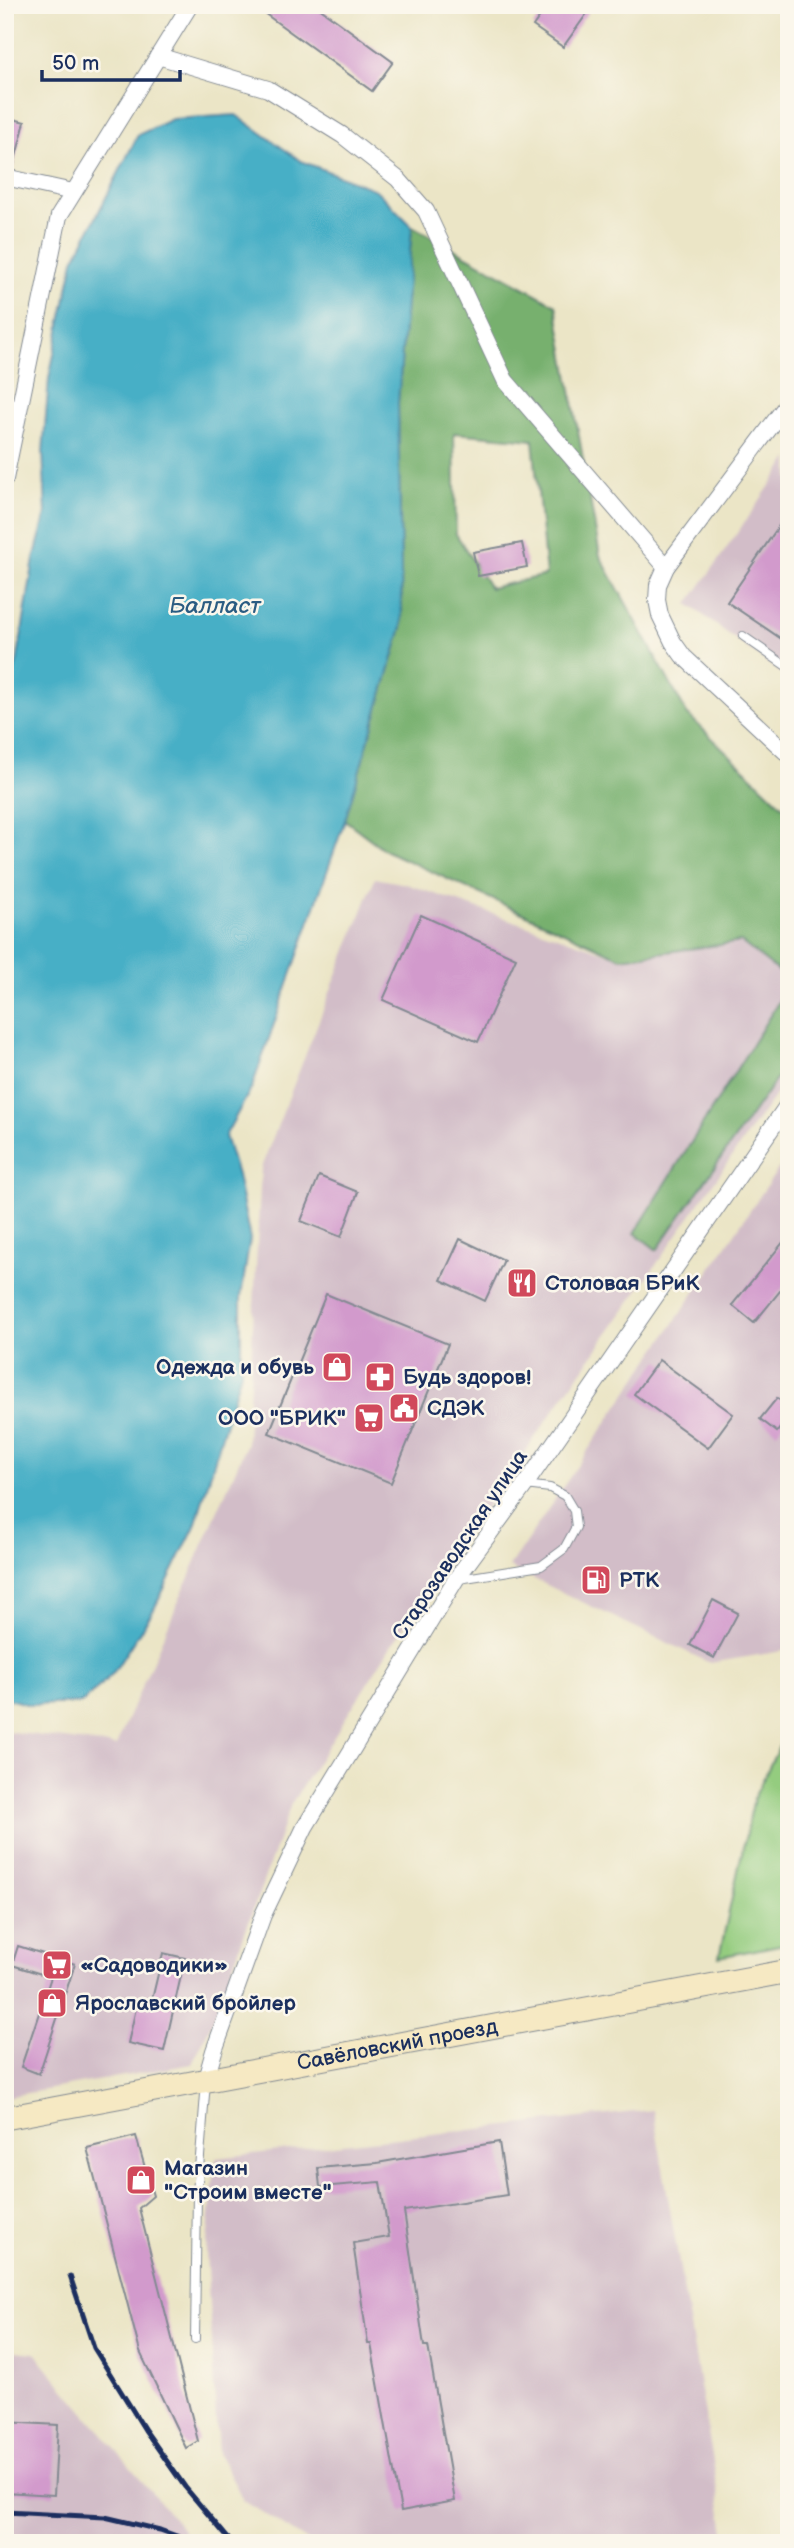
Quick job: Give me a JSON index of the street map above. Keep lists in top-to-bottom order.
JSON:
{
  "streets": {
    "main road": ["Савёловский проезд"],
    "street": ["Старозаводская улица"]
  },
  "crossings": [
    ["Старозаводская улица", "Савёловский проезд"]
  ],
  "water": ["Балласт"],
  "places": {
    "restaurant": ["Столовая БРиК"],
    "shop": ["Одежда и обувь", "Ярославский бройлер", "Магазин \"Строим вместе\""],
    "pharmacy": ["Будь здоров!"],
    "public building": ["СДЭК"],
    "supermarket": ["ООО \"БРИК\"", "«Садоводики»"],
    "fuel station": ["РТК"]
  },
  "scale_bar": "50 m"
}
